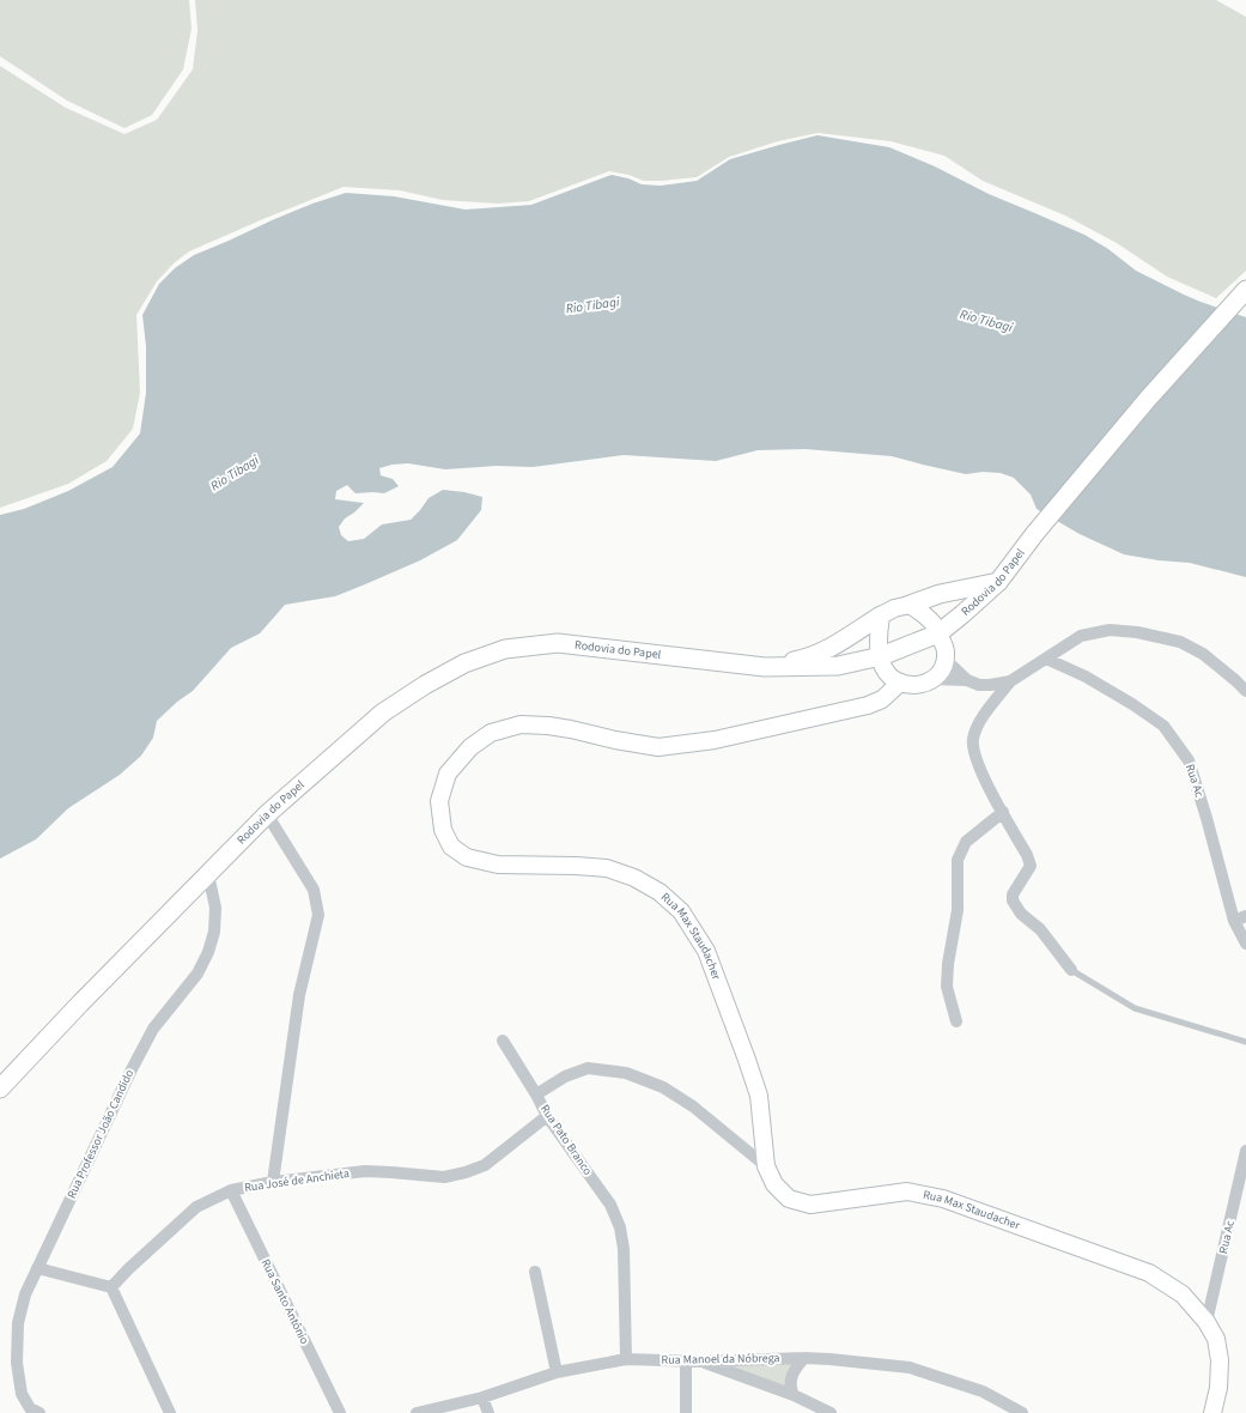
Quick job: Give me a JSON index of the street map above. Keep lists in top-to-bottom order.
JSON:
{
  "streets": {
    "main road": ["Rodovia do Papel", "Rua Max Staudacher"],
    "street": [
      "Rua Ac",
      "Rua Professor João Candido",
      "Rua Pato Branco",
      "Rua José de Anchieta",
      "Rua Santo Antônio",
      "Rua Manoel da Nóbrega"
    ]
  },
  "crossings": [
    ["Rodovia do Papel", "Rua Professor João Candido"],
    ["Rua Ac", "Rua Max Staudacher"],
    ["Rua Max Staudacher", "Rua Pato Branco"],
    ["Rua Pato Branco", "Rua José de Anchieta"],
    ["Rua Pato Branco", "Rua Manoel da Nóbrega"],
    ["Rua José de Anchieta", "Rua Santo Antônio"]
  ],
  "water": ["Rio Tibagi"]
}
